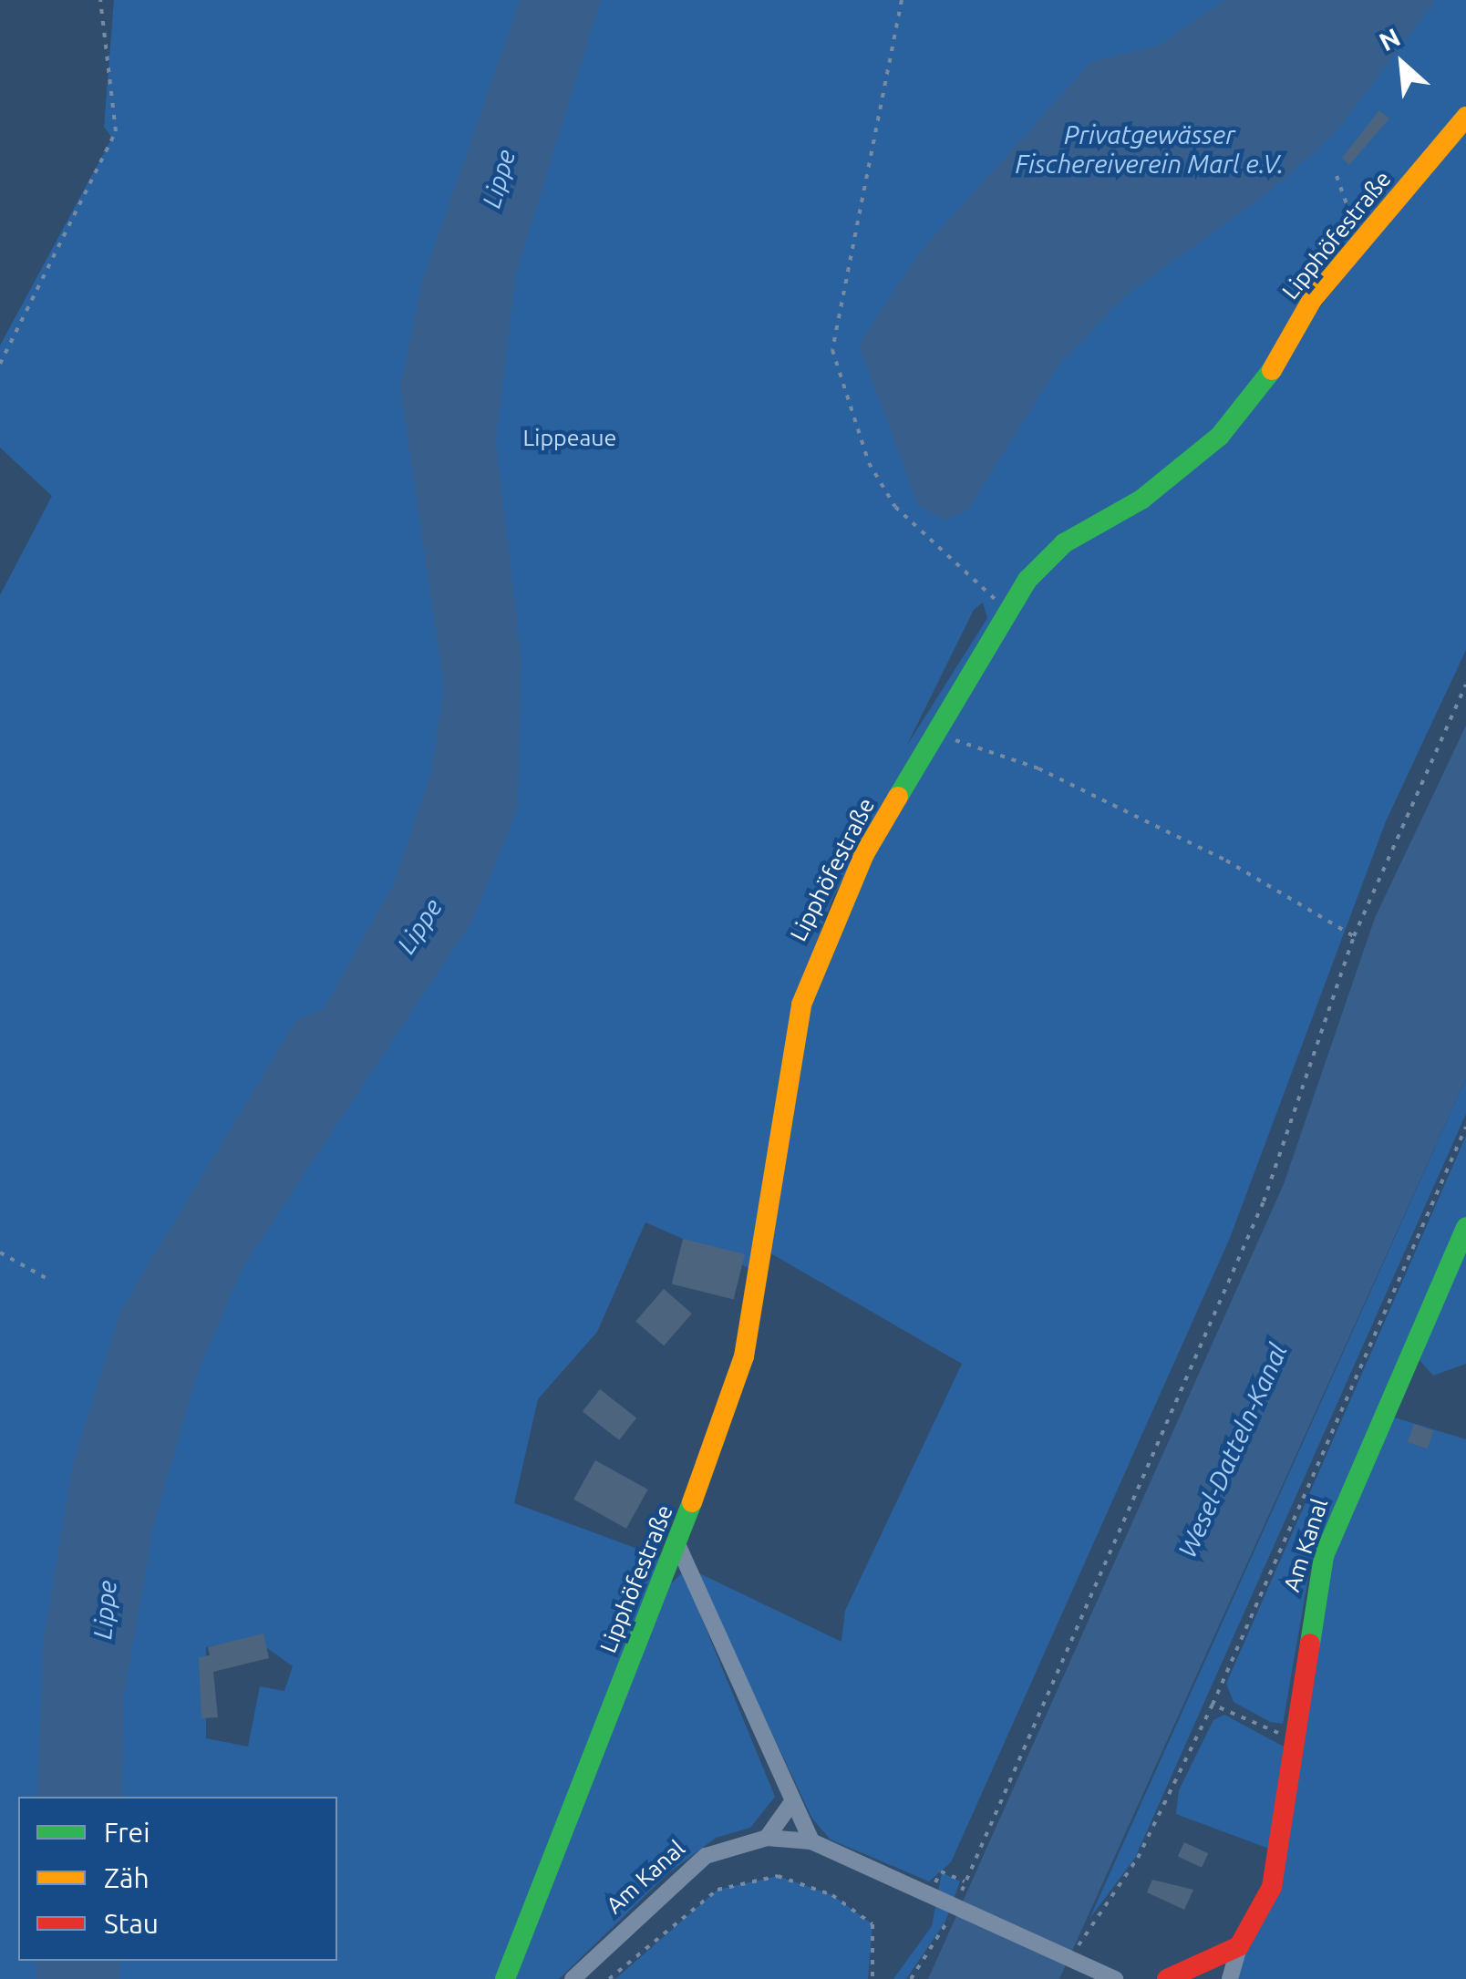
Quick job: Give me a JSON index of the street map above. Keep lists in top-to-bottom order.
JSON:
{
  "streets": {
    "street": ["Lipphöfestraße", "Am Kanal"]
  },
  "water": ["Privatgewässer Fischereiverein Marl e.V.", "Lippe", "Wesel-Datteln-Kanal"],
  "parks": ["Lippeaue"],
  "legend": ["Frei", "Zäh", "Stau"],
  "north": "top left"
}
